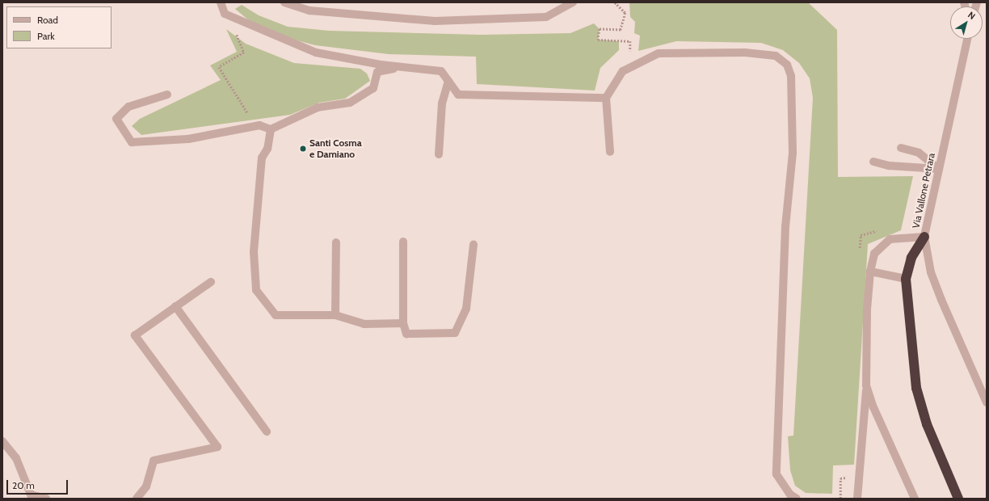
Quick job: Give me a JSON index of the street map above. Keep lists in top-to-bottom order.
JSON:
{
  "streets": {
    "street": ["Via Vallone Petrara"]
  },
  "places": ["Santi Cosma e Damiano"],
  "legend": ["Road", "Park"],
  "scale_bar": "20 m",
  "north": "top right"
}
